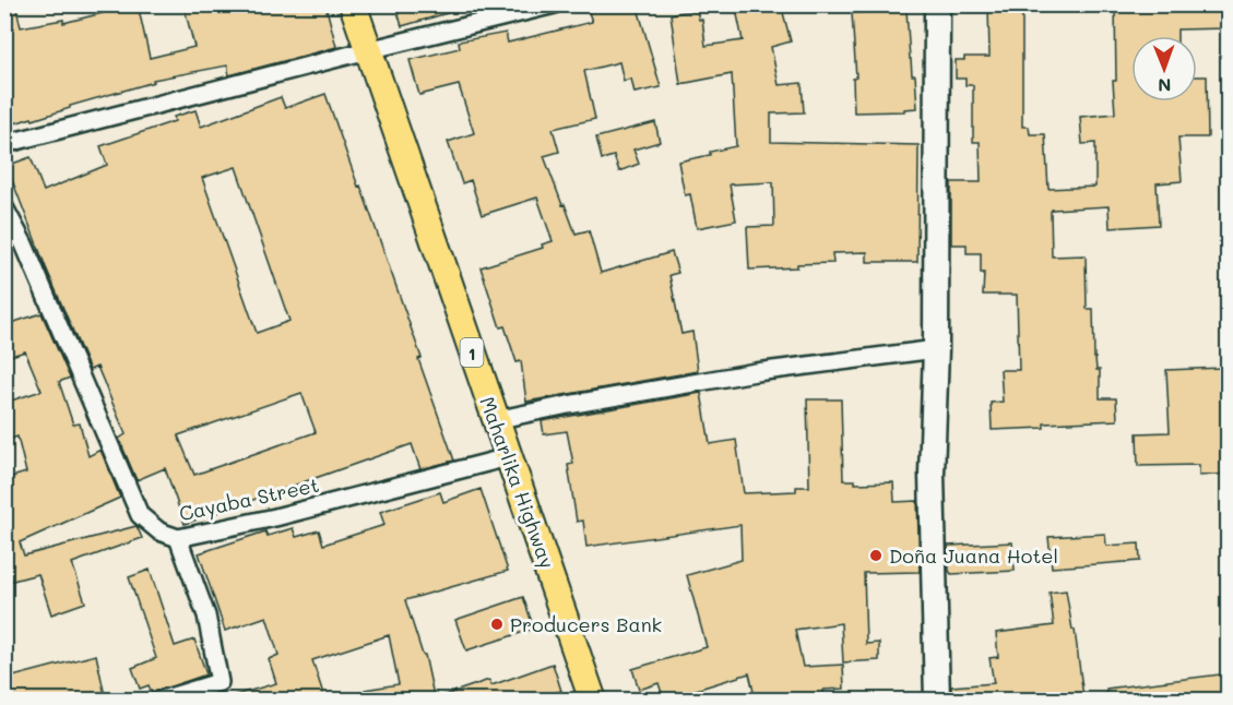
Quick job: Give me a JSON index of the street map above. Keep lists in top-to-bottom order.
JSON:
{
  "streets": {
    "main road": ["1", "Maharlika Highway"],
    "street": ["Cayaba Street"]
  },
  "crossings": [
    ["Maharlika Highway", "Cayaba Street"]
  ],
  "places": ["Doña Juana Hotel", "Producers Bank"],
  "north": "bottom"
}
